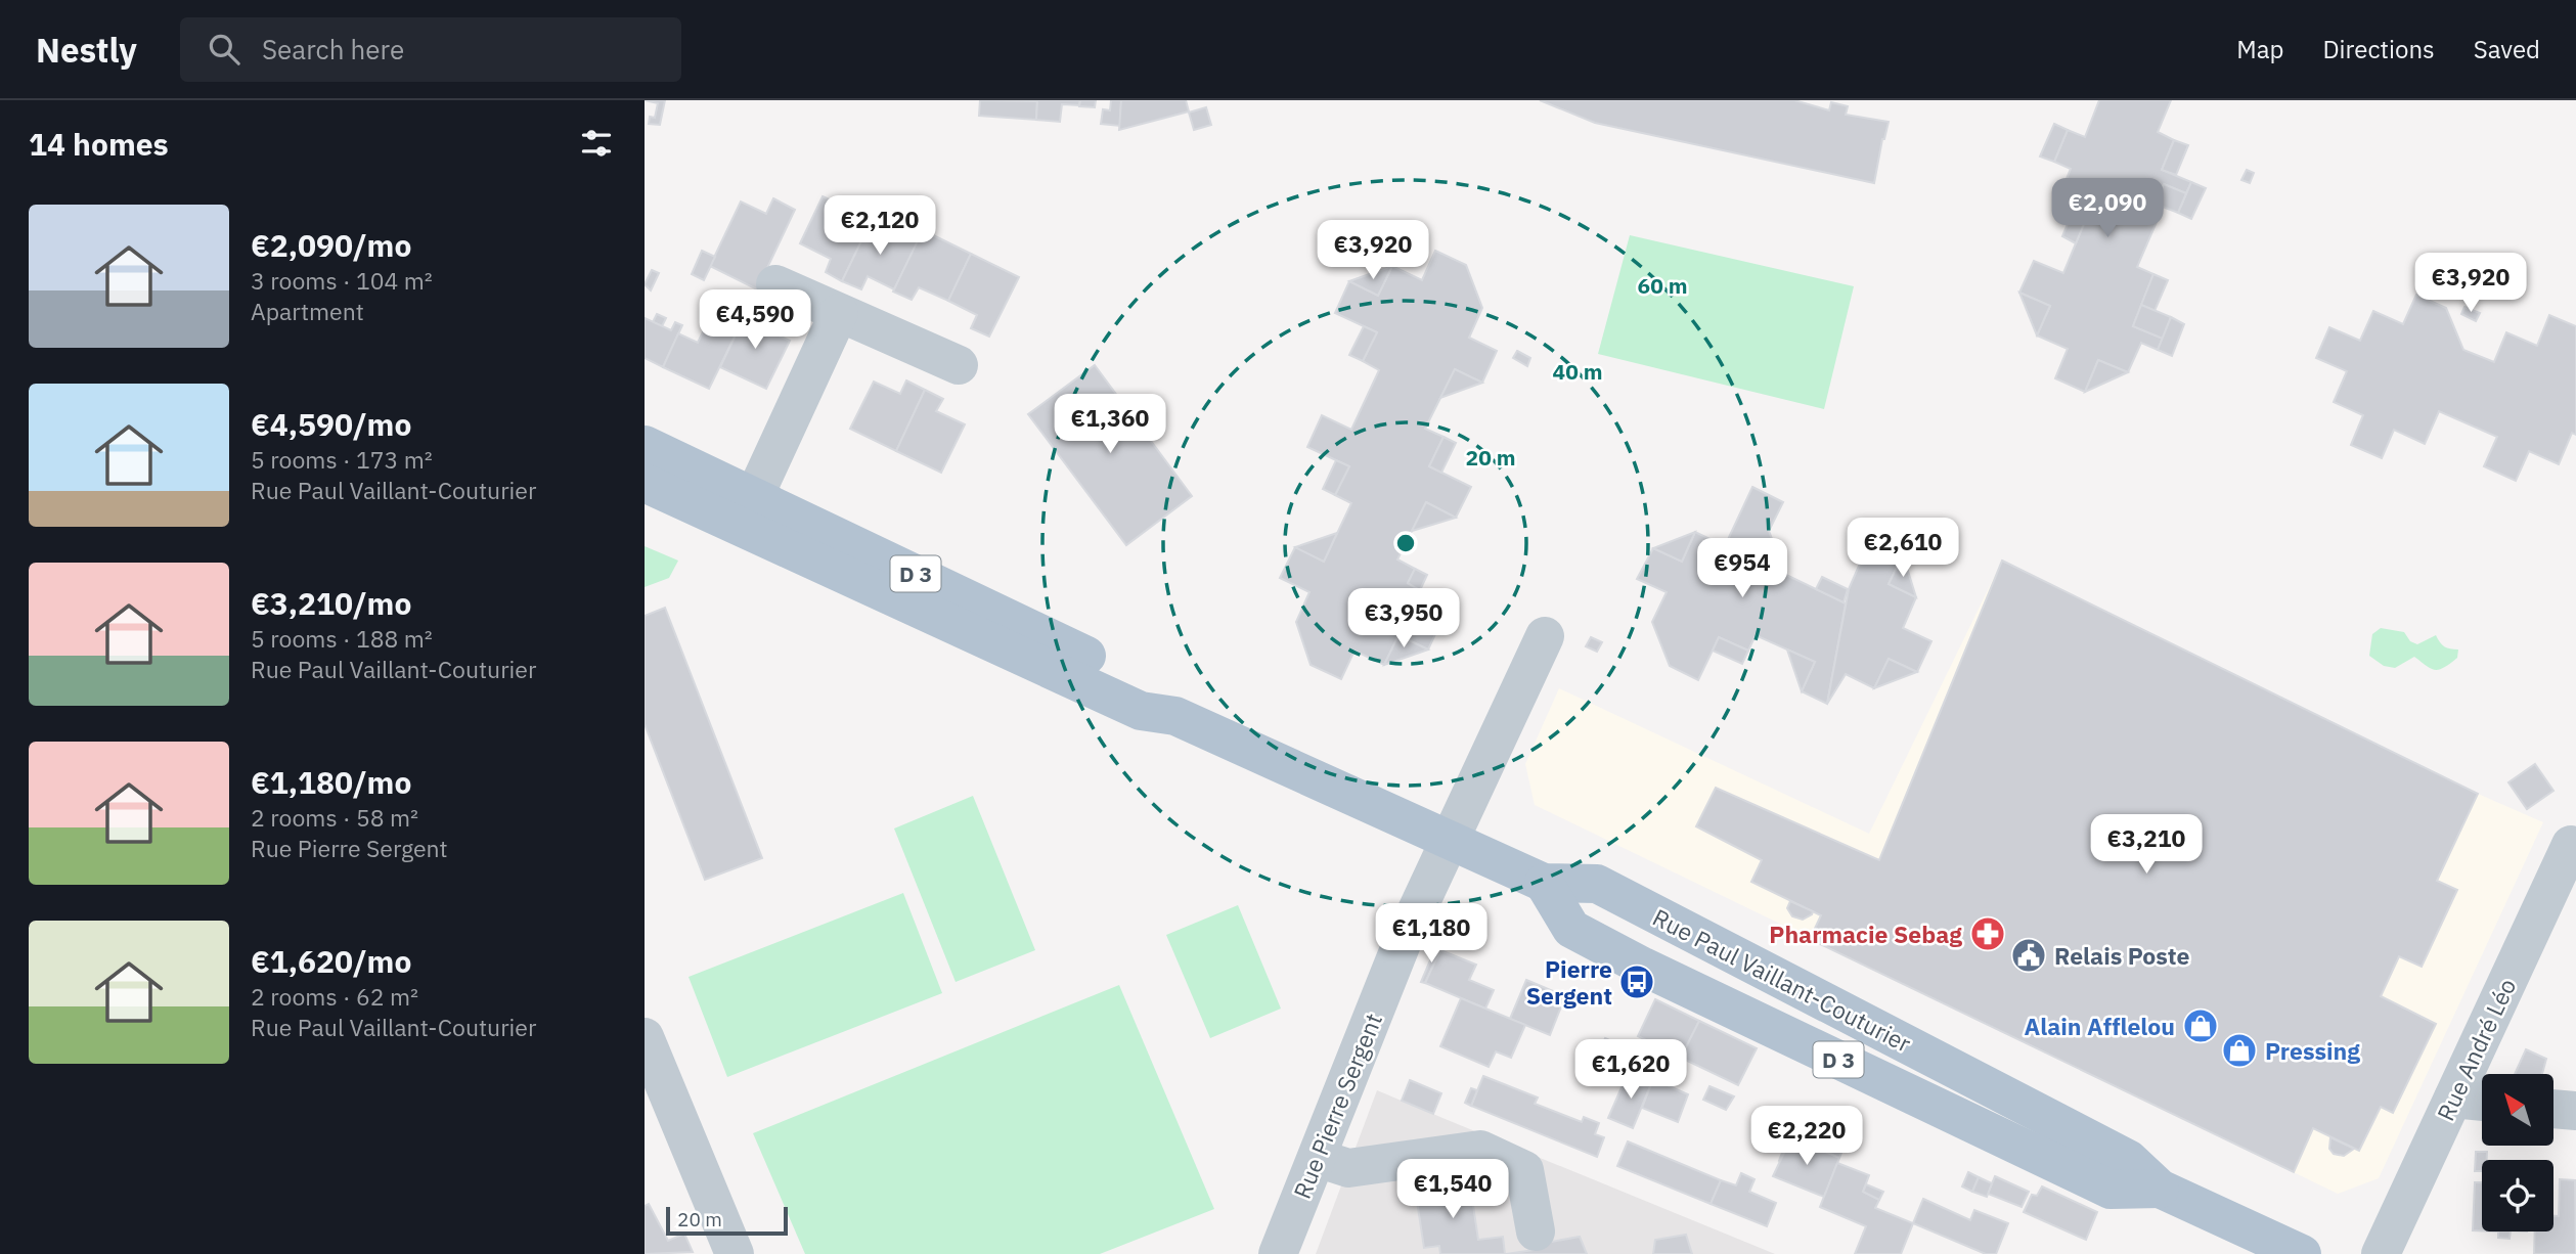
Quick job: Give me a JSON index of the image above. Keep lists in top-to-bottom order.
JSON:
{
  "streets": {
    "main road": ["D 3", "Rue Paul Vaillant-Couturier"],
    "street": ["Rue André Léo", "Rue Pierre Sergent"]
  },
  "crossings": [
    ["Rue Paul Vaillant-Couturier", "Rue Pierre Sergent"]
  ],
  "places": {
    "pharmacy": ["Pharmacie Sebag"],
    "public building": ["Relais Poste"],
    "bus stop": ["Pierre Sergent"],
    "shop": ["Alain Afflelou", "Pressing"]
  },
  "scale_bar": "20 m",
  "north": "top left",
  "page": {
    "header": "Nestly",
    "search": "Search here",
    "nav": ["Map", "Directions", "Saved"],
    "heading": "14 homes",
    "price": [
      "€2,090",
      "€2,120",
      "€3,920",
      "€3,920",
      "€4,590",
      "€1,360",
      "€2,610",
      "€954",
      "€3,950",
      "€3,210",
      "€1,180",
      "€1,620",
      "€2,220",
      "€1,540"
    ],
    "list": [
      {
        "name": "€2,090/mo",
        "note": "3 rooms · 104 m² · Apartment"
      },
      {
        "name": "€4,590/mo",
        "note": "5 rooms · 173 m² · Rue Paul Vaillant-Couturier"
      },
      {
        "name": "€3,210/mo",
        "note": "5 rooms · 188 m² · Rue Paul Vaillant-Couturier"
      },
      {
        "name": "€1,180/mo",
        "note": "2 rooms · 58 m² · Rue Pierre Sergent"
      },
      {
        "name": "€1,620/mo",
        "note": "2 rooms · 62 m² · Rue Paul Vaillant-Couturier"
      }
    ],
    "scale": "20 m"
  },
  "rings": ["60 m", "40 m", "20 m"]
}
